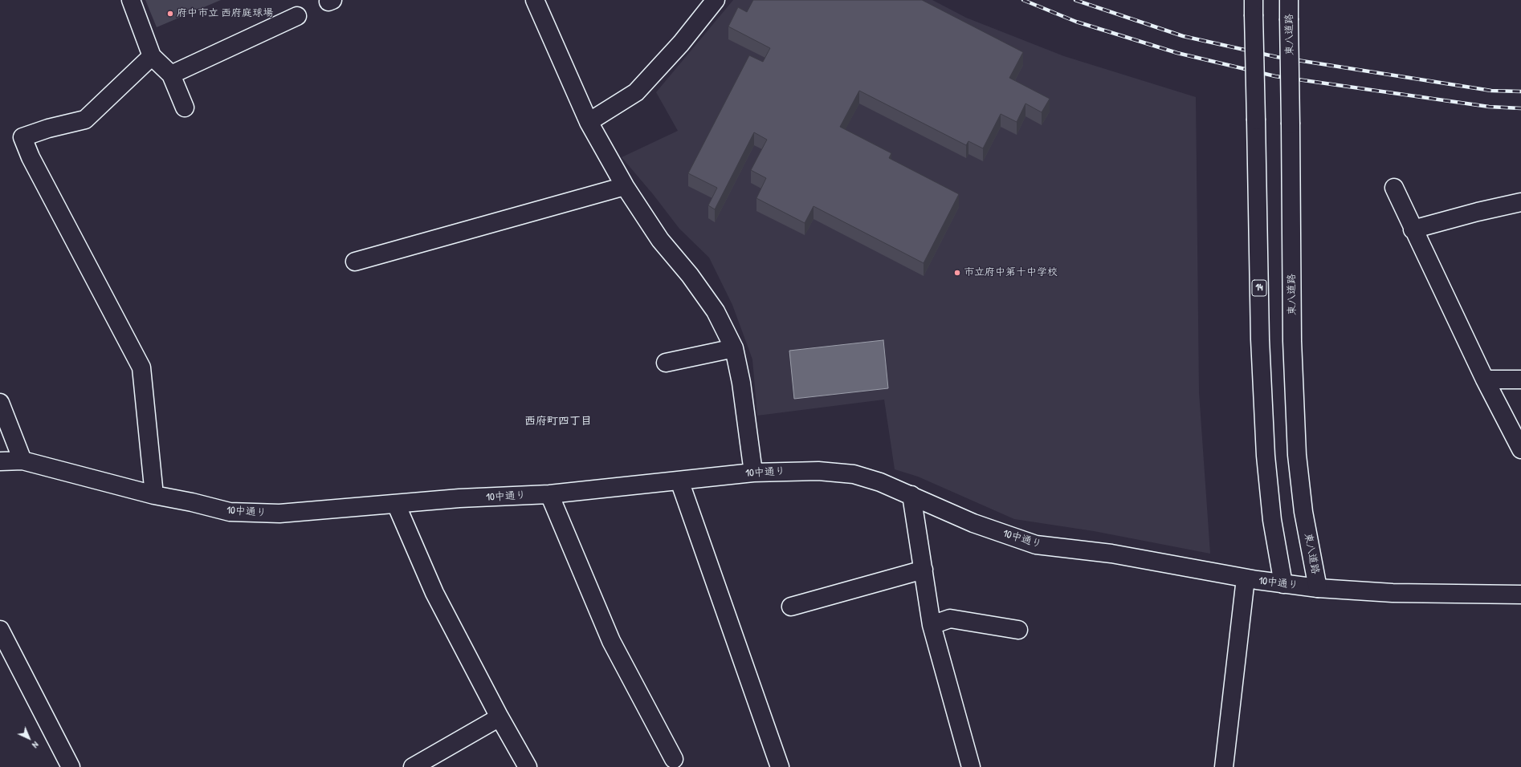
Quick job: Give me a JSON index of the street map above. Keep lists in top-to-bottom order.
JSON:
{
  "streets": {
    "street": ["東八道路", "14", "10中通り"]
  },
  "crossings": [
    ["東八道路", "10中通り"],
    ["14", "10中通り"]
  ],
  "districts": ["西府町四丁目"],
  "places": ["府中市立 西府庭球場", "市立府中第十中学校"],
  "north": "bottom right"
}
